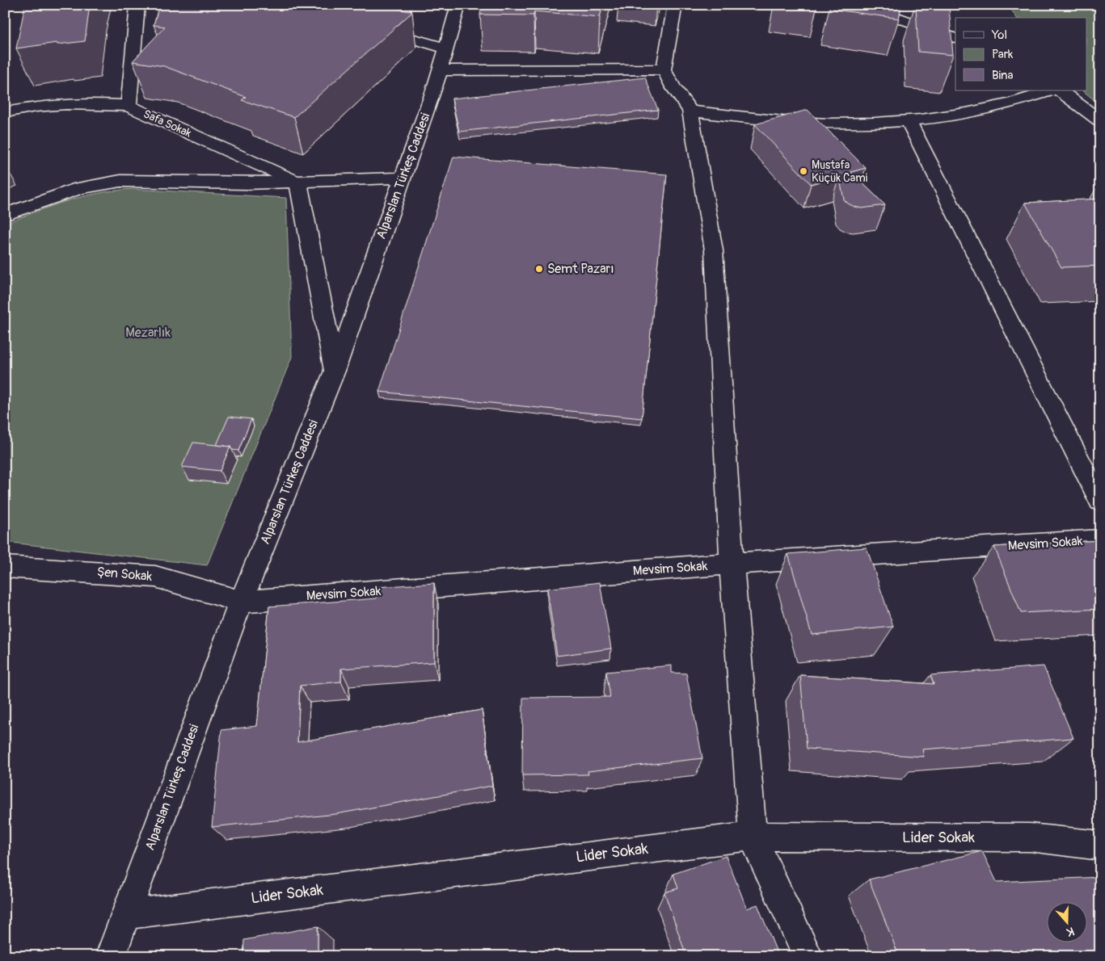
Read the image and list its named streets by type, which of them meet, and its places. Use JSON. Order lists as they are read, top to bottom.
{
  "streets": {
    "street": [
      "Safa Sokak",
      "Alparslan Türkeş Caddesi",
      "Mevsim Sokak",
      "Şen Sokak",
      "Lider Sokak"
    ]
  },
  "crossings": [
    ["Alparslan Türkeş Caddesi", "Mevsim Sokak"],
    ["Alparslan Türkeş Caddesi", "Şen Sokak"],
    ["Alparslan Türkeş Caddesi", "Lider Sokak"],
    ["Mevsim Sokak", "Şen Sokak"]
  ],
  "parks": ["Mezarlık"],
  "places": ["Mustafa Küçük Cami", "Semt Pazarı"],
  "legend": ["Yol", "Park", "Bina"],
  "north": "bottom"
}
